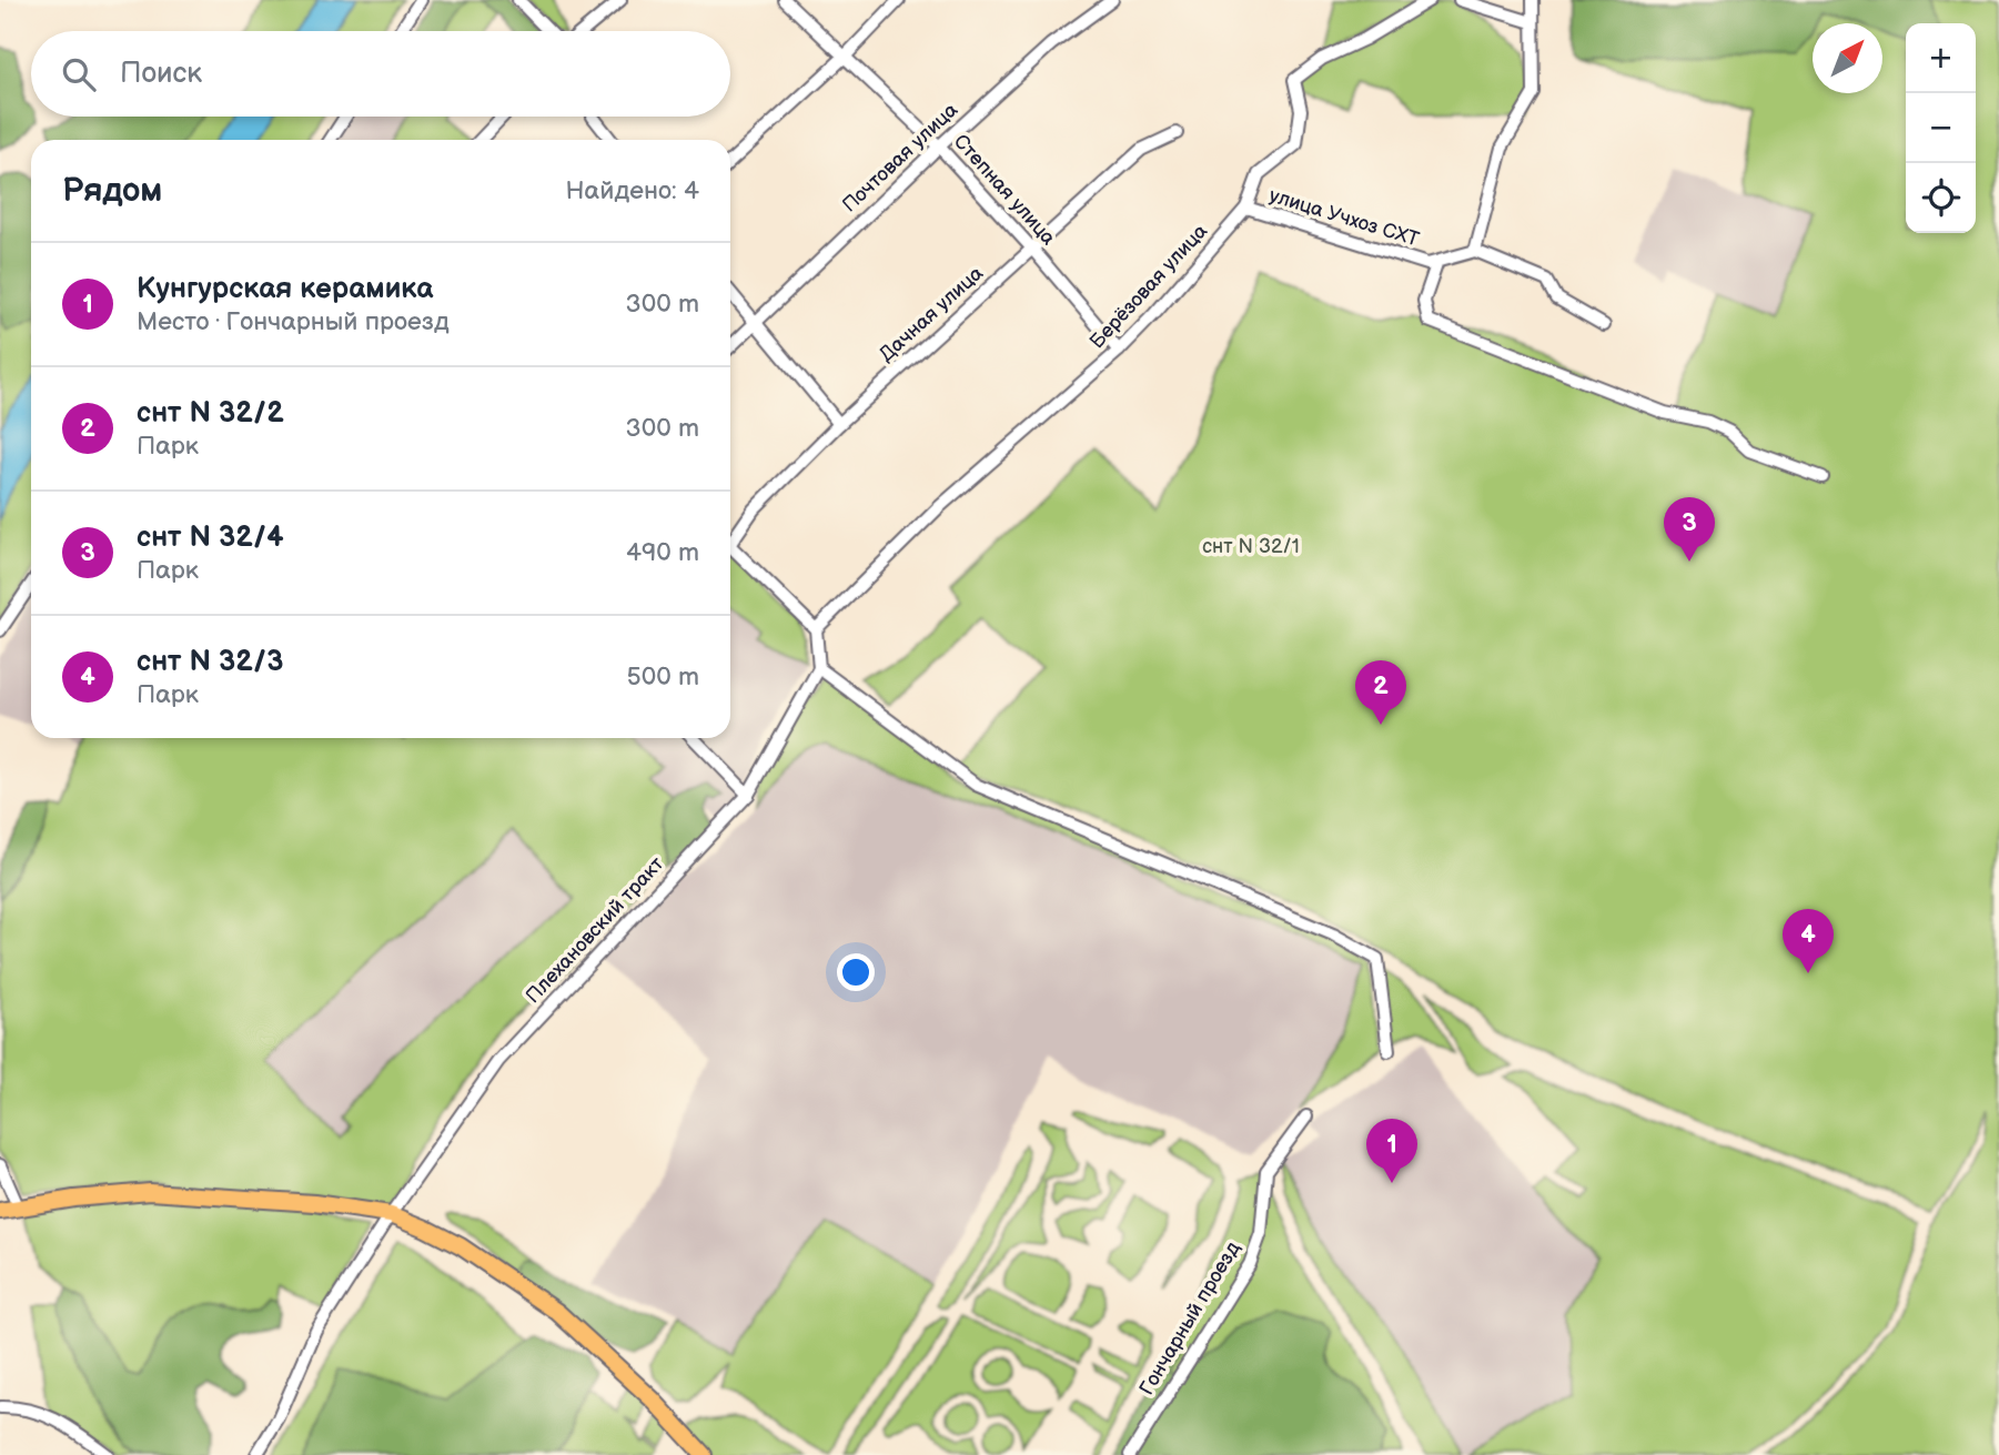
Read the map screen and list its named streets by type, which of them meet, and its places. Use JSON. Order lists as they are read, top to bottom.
{
  "streets": {
    "street": [
      "Почтовая улица",
      "Степная улица",
      "улица Учхоз СХТ",
      "Берёзовая улица",
      "Дачная улица",
      "Плехановский тракт",
      "Гончарный проезд"
    ]
  },
  "crossings": [
    ["Почтовая улица", "Степная улица"],
    ["Степная улица", "Берёзовая улица"],
    ["Степная улица", "Дачная улица"],
    ["улица Учхоз СХТ", "Берёзовая улица"]
  ],
  "parks": ["снт N 32/1"],
  "north": "top right",
  "page": {
    "map_buttons": ["+", "−"],
    "search": "Поиск",
    "heading": ["Рядом", "Найдено: 4"],
    "list": [
      {
        "mark": "1",
        "name": "Кунгурская керамика",
        "note": "Место · Гончарный проезд",
        "value": "300 m"
      },
      {
        "mark": "2",
        "name": "снт N 32/2",
        "note": "Парк",
        "value": "300 m"
      },
      {
        "mark": "3",
        "name": "снт N 32/4",
        "note": "Парк",
        "value": "490 m"
      },
      {
        "mark": "4",
        "name": "снт N 32/3",
        "note": "Парк",
        "value": "500 m"
      }
    ],
    "pins": [
      "3",
      "2",
      "4",
      "1"
    ]
  }
}
